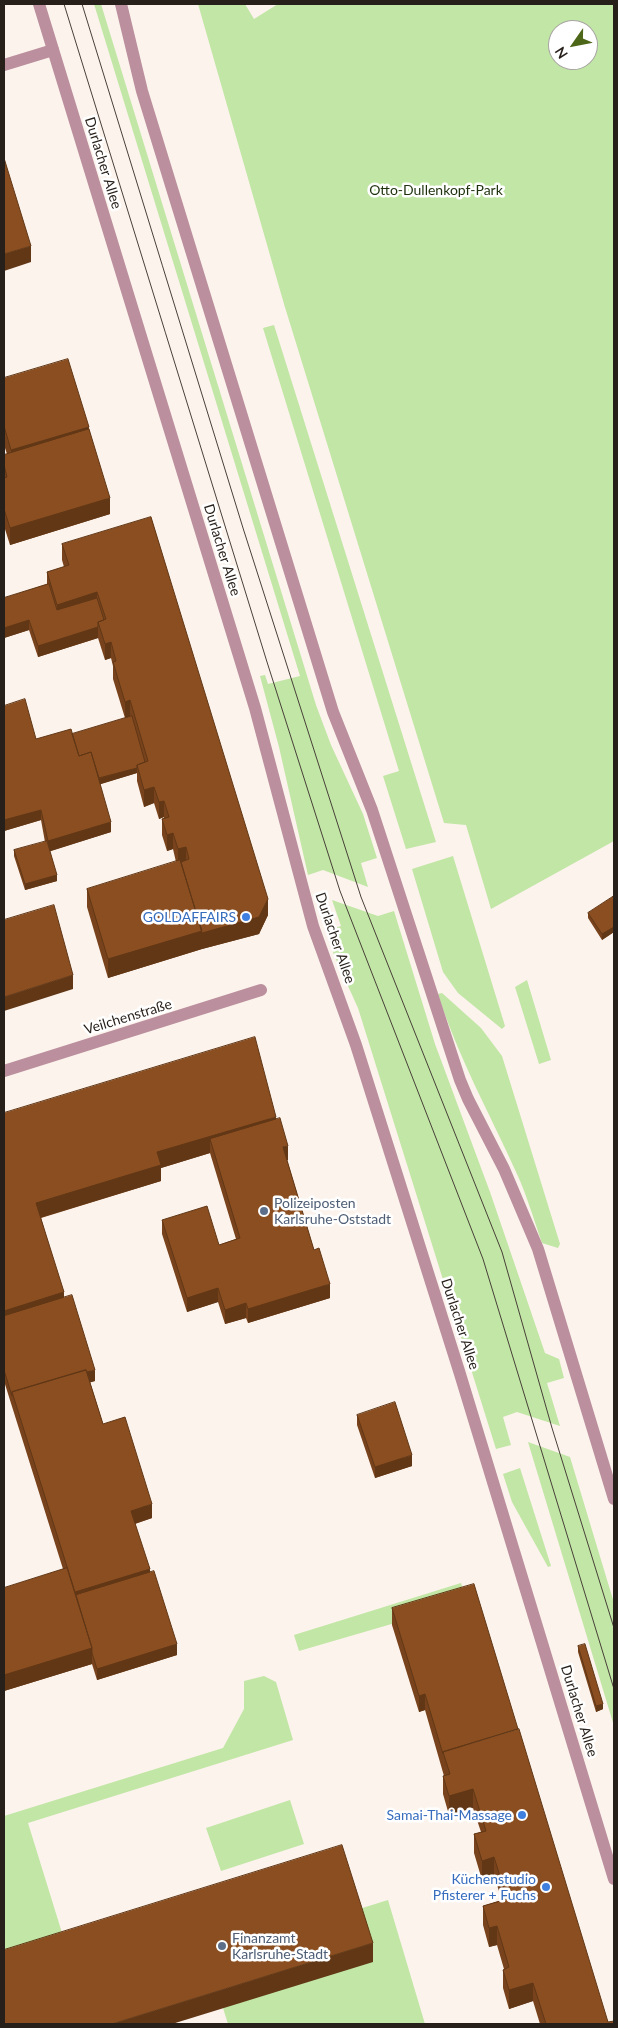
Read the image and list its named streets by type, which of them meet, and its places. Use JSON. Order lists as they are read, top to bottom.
{
  "streets": {
    "street": ["Durlacher Allee", "Veilchenstraße"]
  },
  "parks": ["Otto-Dullenkopf-Park"],
  "places": [
    "GOLDAFFAIRS",
    "Polizeiposten Karlsruhe-Oststadt",
    "Samai-Thai-Massage",
    "Küchenstudio Pfisterer + Fuchs",
    "Finanzamt Karlsruhe-Stadt"
  ],
  "north": "bottom left"
}
